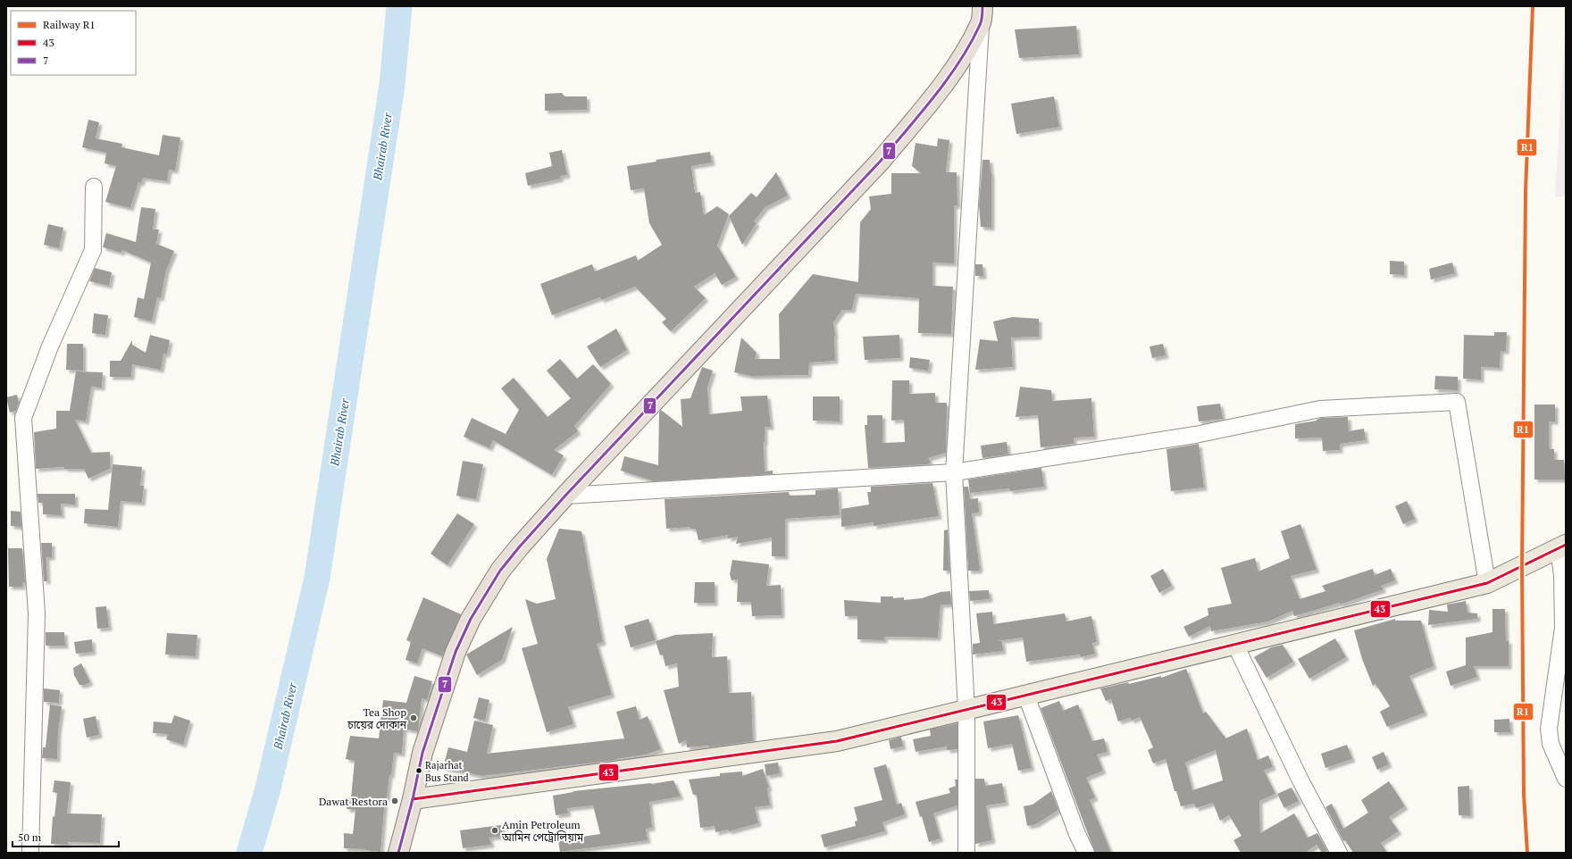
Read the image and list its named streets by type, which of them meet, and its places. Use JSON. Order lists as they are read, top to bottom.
{
  "water": ["Bhairab River"],
  "places": [
    "Tea Shop চায়ের দোকান",
    "Rajarhat Bus Stand",
    "Dawat Restora",
    "Amin Petroleum আমিন পেট্রোলিয়াম"
  ],
  "lines": ["rail line R1", "transit line 7", "transit line 43"],
  "legend": ["Railway R1", "43", "7"],
  "scale_bar": "50 m"
}
